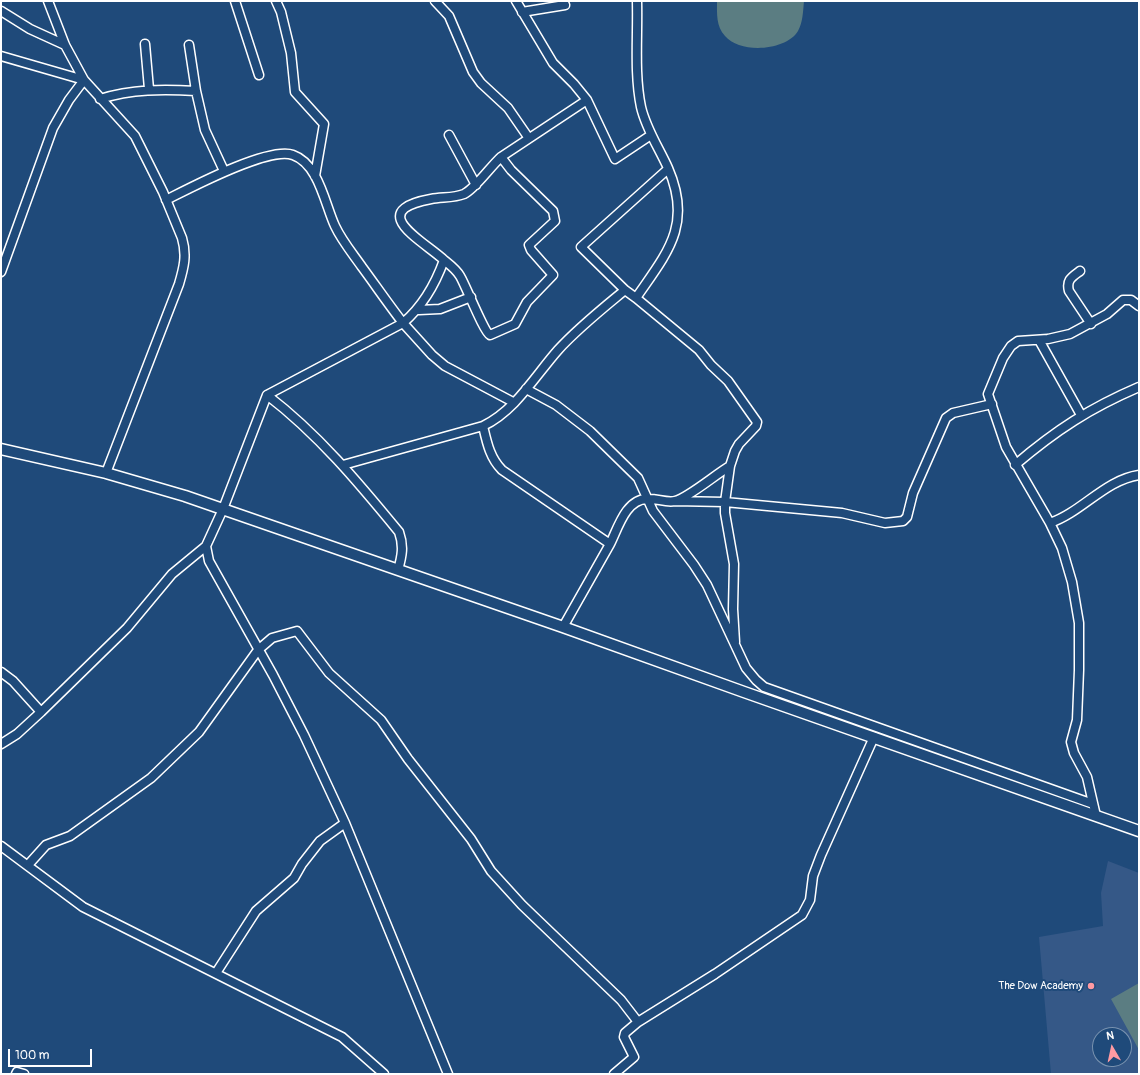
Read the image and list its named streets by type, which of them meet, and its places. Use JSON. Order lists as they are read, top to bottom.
{
  "places": ["The Dow Academy"],
  "scale_bar": "100 m",
  "north": "top"
}
